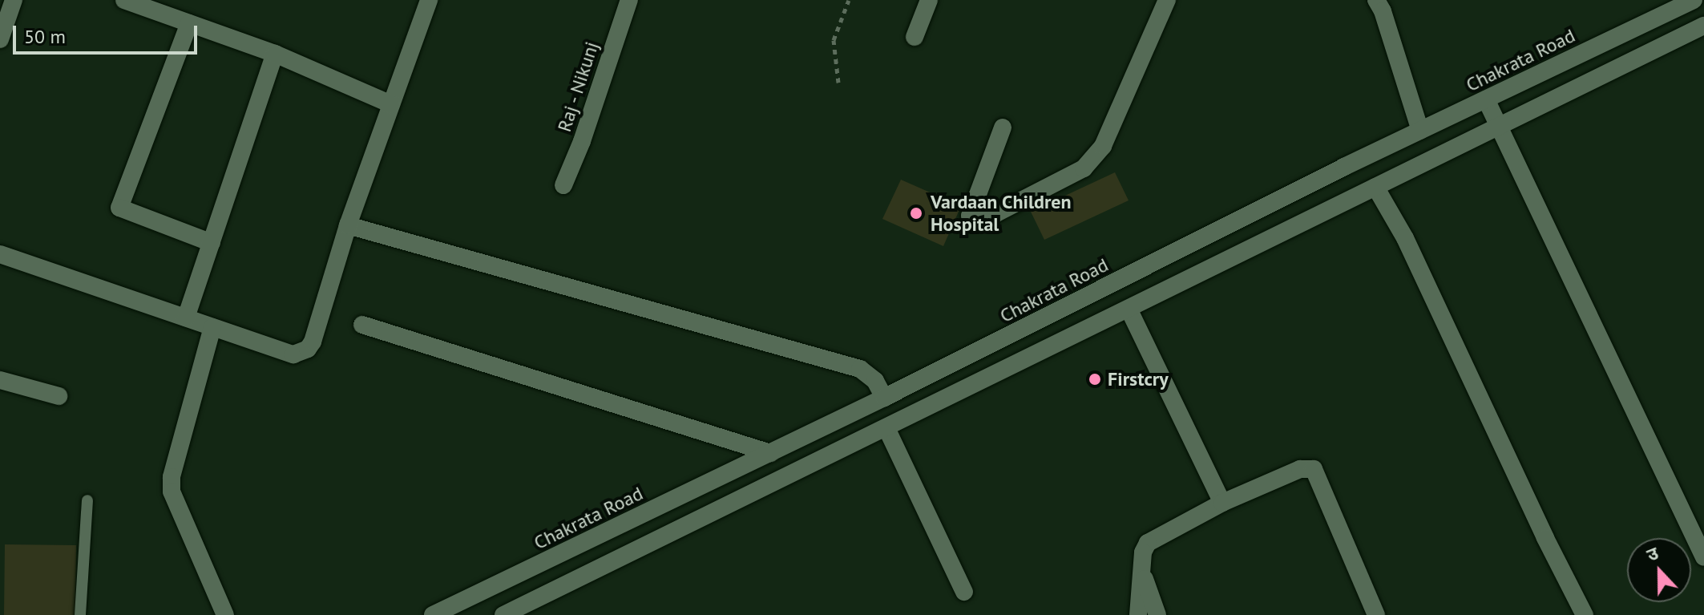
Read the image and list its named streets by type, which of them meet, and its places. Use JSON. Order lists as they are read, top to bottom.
{
  "streets": {
    "street": ["Chakrata Road", "Raj - Nikunj"]
  },
  "places": ["Vardaan Children Hospital", "Firstcry"],
  "scale_bar": "50 m",
  "north": "top"
}
